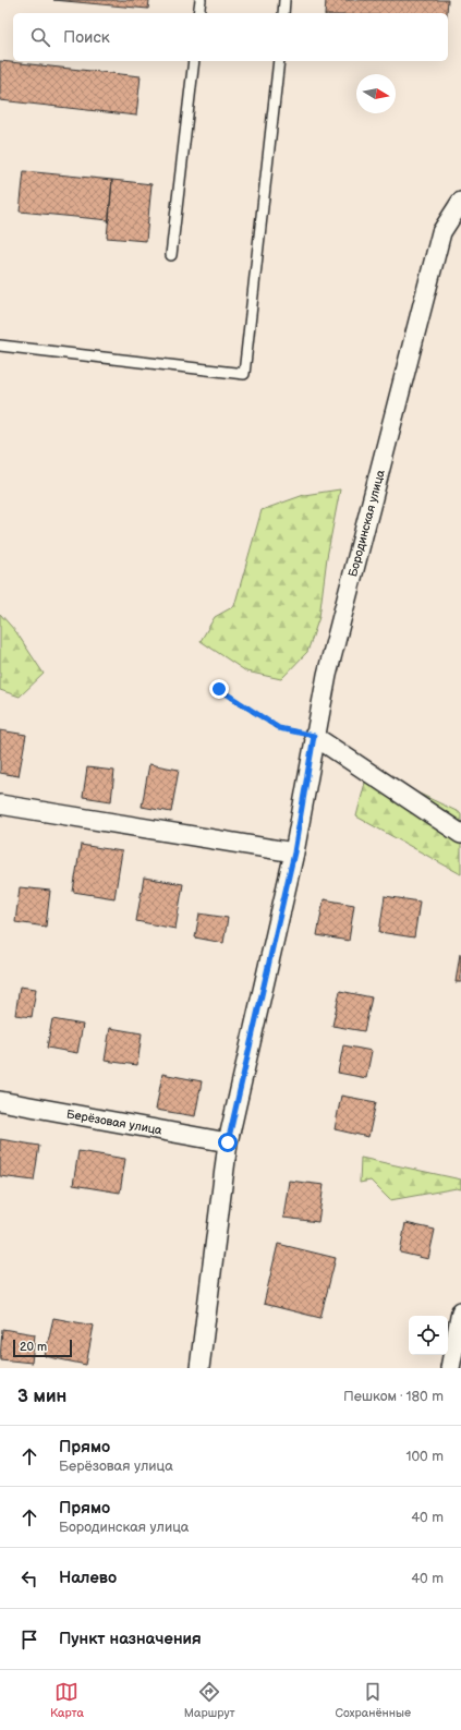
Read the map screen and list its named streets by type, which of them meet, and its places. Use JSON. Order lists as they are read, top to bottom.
{
  "streets": {
    "street": ["Бородинская улица", "Берёзовая улица"]
  },
  "scale_bar": "20 m",
  "north": "right",
  "page": {
    "search": "Поиск",
    "scale": "20 m",
    "heading": ["3 мин", "Пешком · 180 m"],
    "list": [
      ["Прямо", "Берёзовая улица", "100 m"],
      ["Прямо", "Бородинская улица", "40 m"],
      ["Налево", "40 m"],
      "Пункт назначения"
    ],
    "nav": ["Карта", "Маршрут", "Сохранённые"]
  }
}
